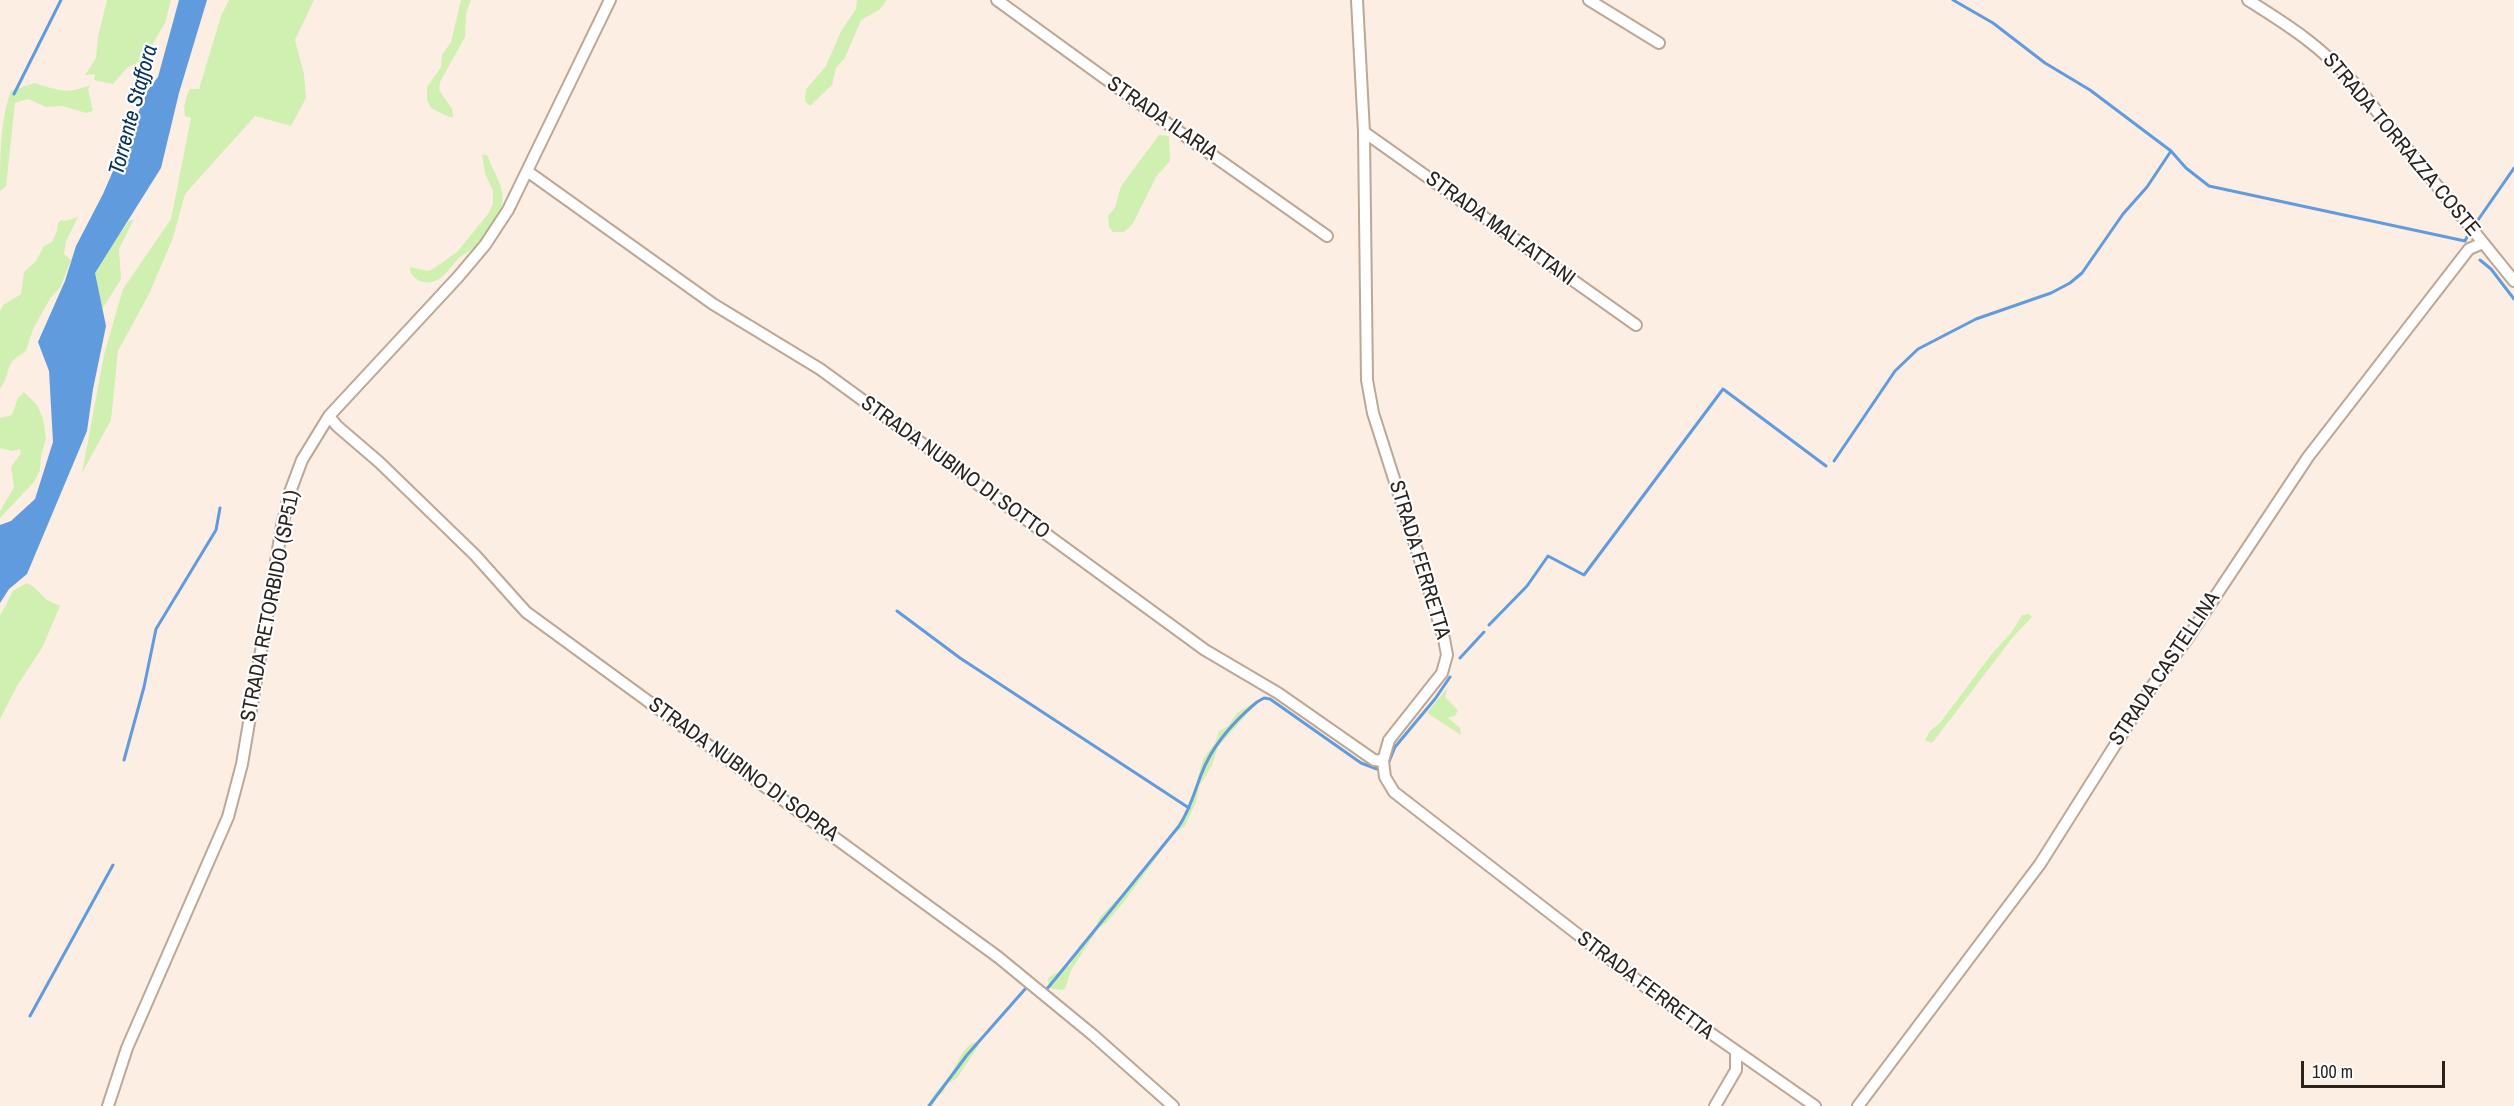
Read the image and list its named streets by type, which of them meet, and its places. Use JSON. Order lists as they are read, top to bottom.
{
  "streets": {
    "street": [
      "STRADA ILARIA",
      "STRADA TORRAZZA COSTE",
      "STRADA MALFATTANI",
      "STRADA NUBINO DI SOTTO",
      "STRADA FERRETTA",
      "STRADA RETORBIDO (SP51)",
      "STRADA CASTELLINA",
      "STRADA NUBINO DI SOPRA"
    ]
  },
  "crossings": [
    ["STRADA TORRAZZA COSTE", "STRADA CASTELLINA"],
    ["STRADA MALFATTANI", "STRADA FERRETTA"],
    ["STRADA NUBINO DI SOTTO", "STRADA FERRETTA"],
    ["STRADA NUBINO DI SOTTO", "STRADA RETORBIDO (SP51)"],
    ["STRADA RETORBIDO (SP51)", "STRADA NUBINO DI SOPRA"]
  ],
  "water": ["Torrente Staffora"],
  "scale_bar": "100 m"
}
